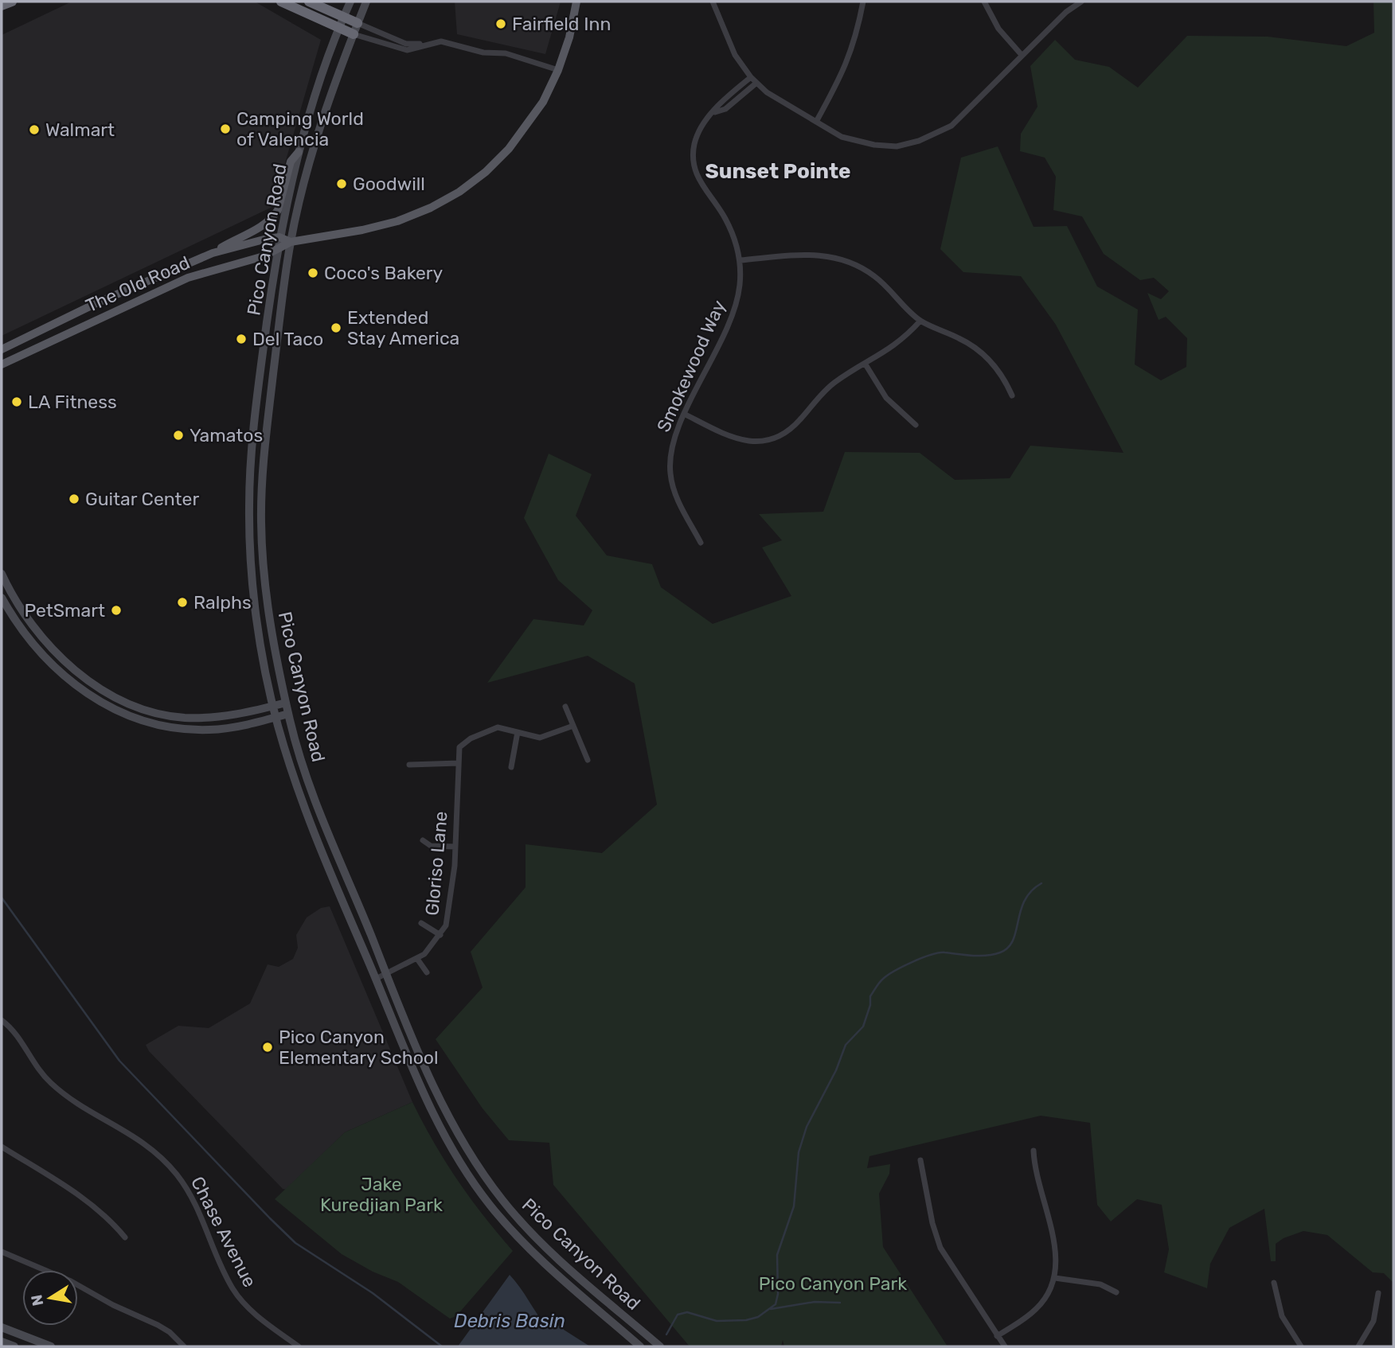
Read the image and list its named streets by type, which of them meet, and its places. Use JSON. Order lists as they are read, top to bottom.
{
  "streets": {
    "main road": ["Pico Canyon Road", "The Old Road"],
    "street": ["Smokewood Way", "Gloriso Lane", "Chase Avenue"]
  },
  "crossings": [
    ["Pico Canyon Road", "The Old Road"],
    ["Pico Canyon Road", "Gloriso Lane"]
  ],
  "districts": ["Sunset Pointe"],
  "water": ["Debris Basin"],
  "parks": ["Jake Kuredjian Park", "Pico Canyon Park"],
  "places": [
    "Fairfield Inn",
    "Camping World of Valencia",
    "Walmart",
    "Goodwill",
    "Coco's Bakery",
    "Extended Stay America",
    "Del Taco",
    "LA Fitness",
    "Yamatos",
    "Guitar Center",
    "Ralphs",
    "PetSmart",
    "Pico Canyon Elementary School"
  ],
  "north": "left"
}
